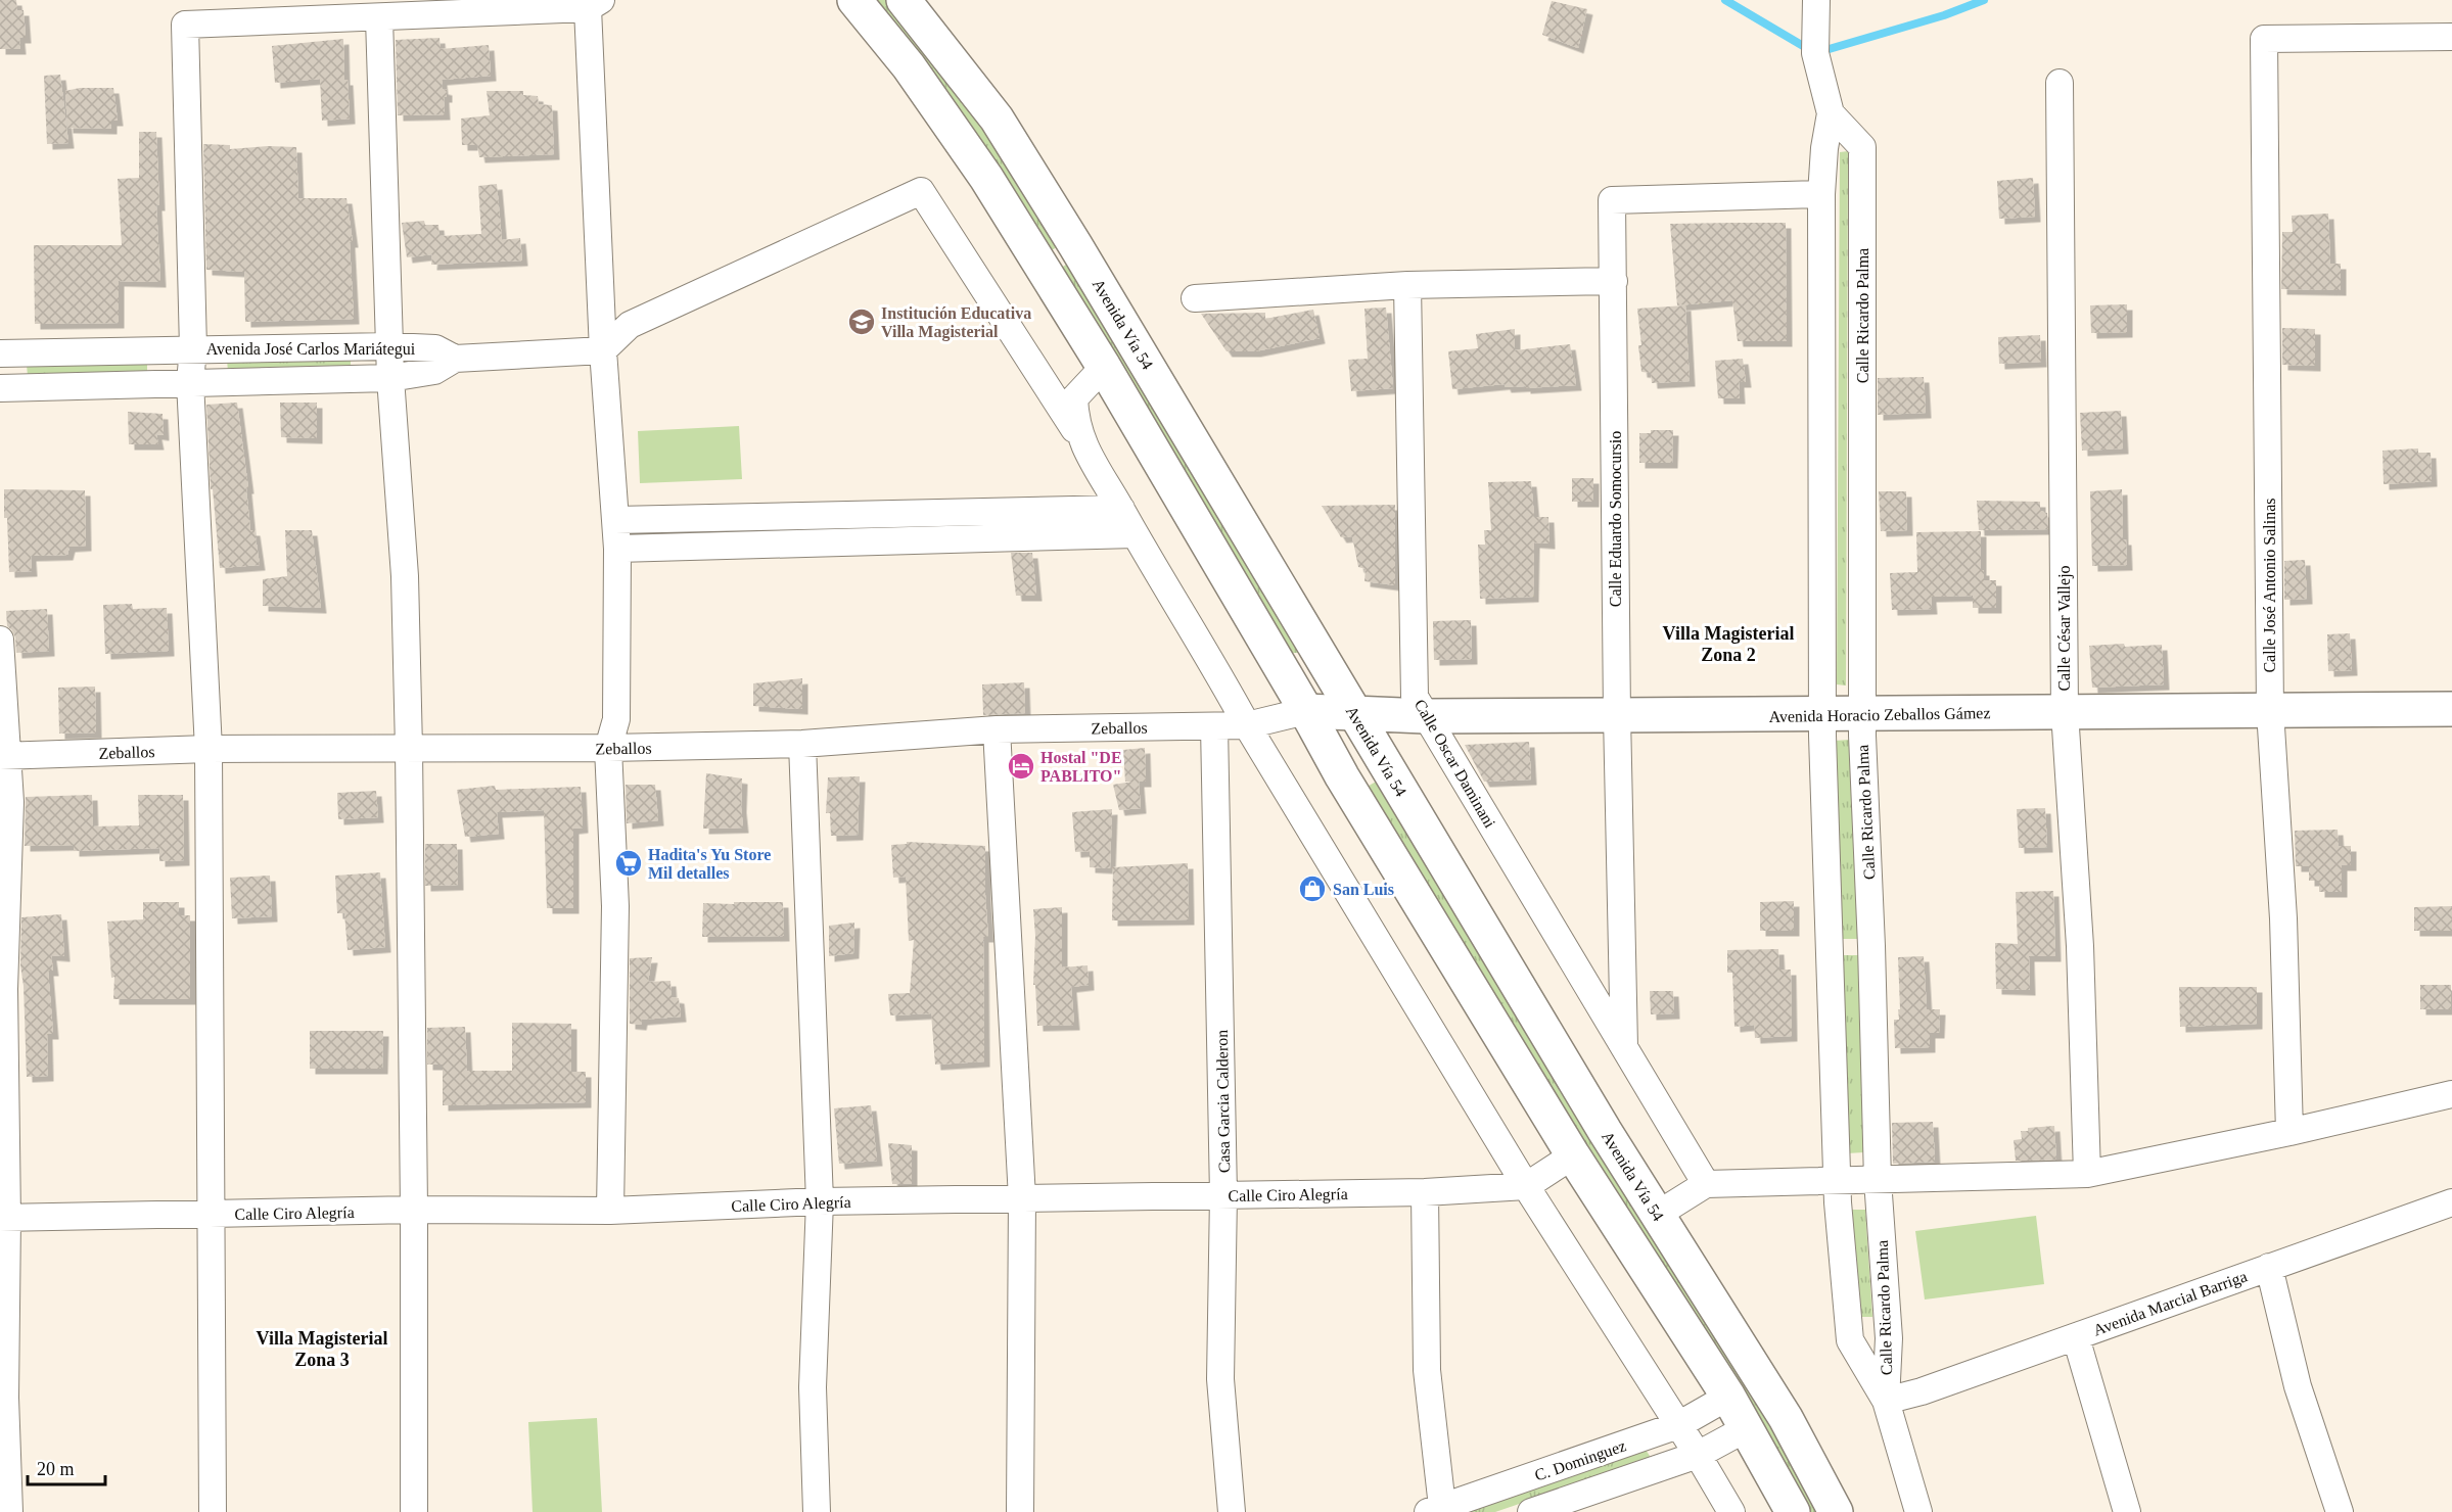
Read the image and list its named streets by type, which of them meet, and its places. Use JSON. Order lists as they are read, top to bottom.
{
  "streets": {
    "main road": ["Avenida Vía 54", "Avenida Horacio Zeballos Gámez"],
    "street": [
      "Calle Ricardo Palma",
      "Avenida José Carlos Mariátegui",
      "Calle Eduardo Somocursio",
      "Calle José Antonio Salinas",
      "Calle César Vallejo",
      "Zeballos",
      "Calle Oscar Daminani",
      "Casa Garcia Calderon",
      "Calle Ciro Alegría",
      "Avenida Marcial Barriga",
      "C. Dominguez"
    ]
  },
  "crossings": [
    ["Calle Ricardo Palma", "Calle Eduardo Somocursio"],
    ["Calle Ricardo Palma", "Avenida Horacio Zeballos Gámez"],
    ["Calle Ricardo Palma", "Avenida Marcial Barriga"],
    ["Avenida Vía 54", "Avenida Horacio Zeballos Gámez"],
    ["Calle Eduardo Somocursio", "Avenida Horacio Zeballos Gámez"],
    ["Calle Eduardo Somocursio", "Calle Oscar Daminani"],
    ["Calle José Antonio Salinas", "Avenida Horacio Zeballos Gámez"],
    ["Calle César Vallejo", "Avenida Horacio Zeballos Gámez"],
    ["Avenida Horacio Zeballos Gámez", "Zeballos"],
    ["Avenida Horacio Zeballos Gámez", "Calle Oscar Daminani"],
    ["Zeballos", "Casa Garcia Calderon"],
    ["Casa Garcia Calderon", "Calle Ciro Alegría"]
  ],
  "districts": ["Villa Magisterial Zona 2", "Villa Magisterial Zona 3"],
  "places": {
    "school or university": ["Institución Educativa Villa Magisterial"],
    "hotel": ["Hostal \"DE PABLITO\""],
    "supermarket": ["Hadita's Yu Store Mil detalles"],
    "shop": ["San Luis"]
  },
  "scale_bar": "20 m"
}
